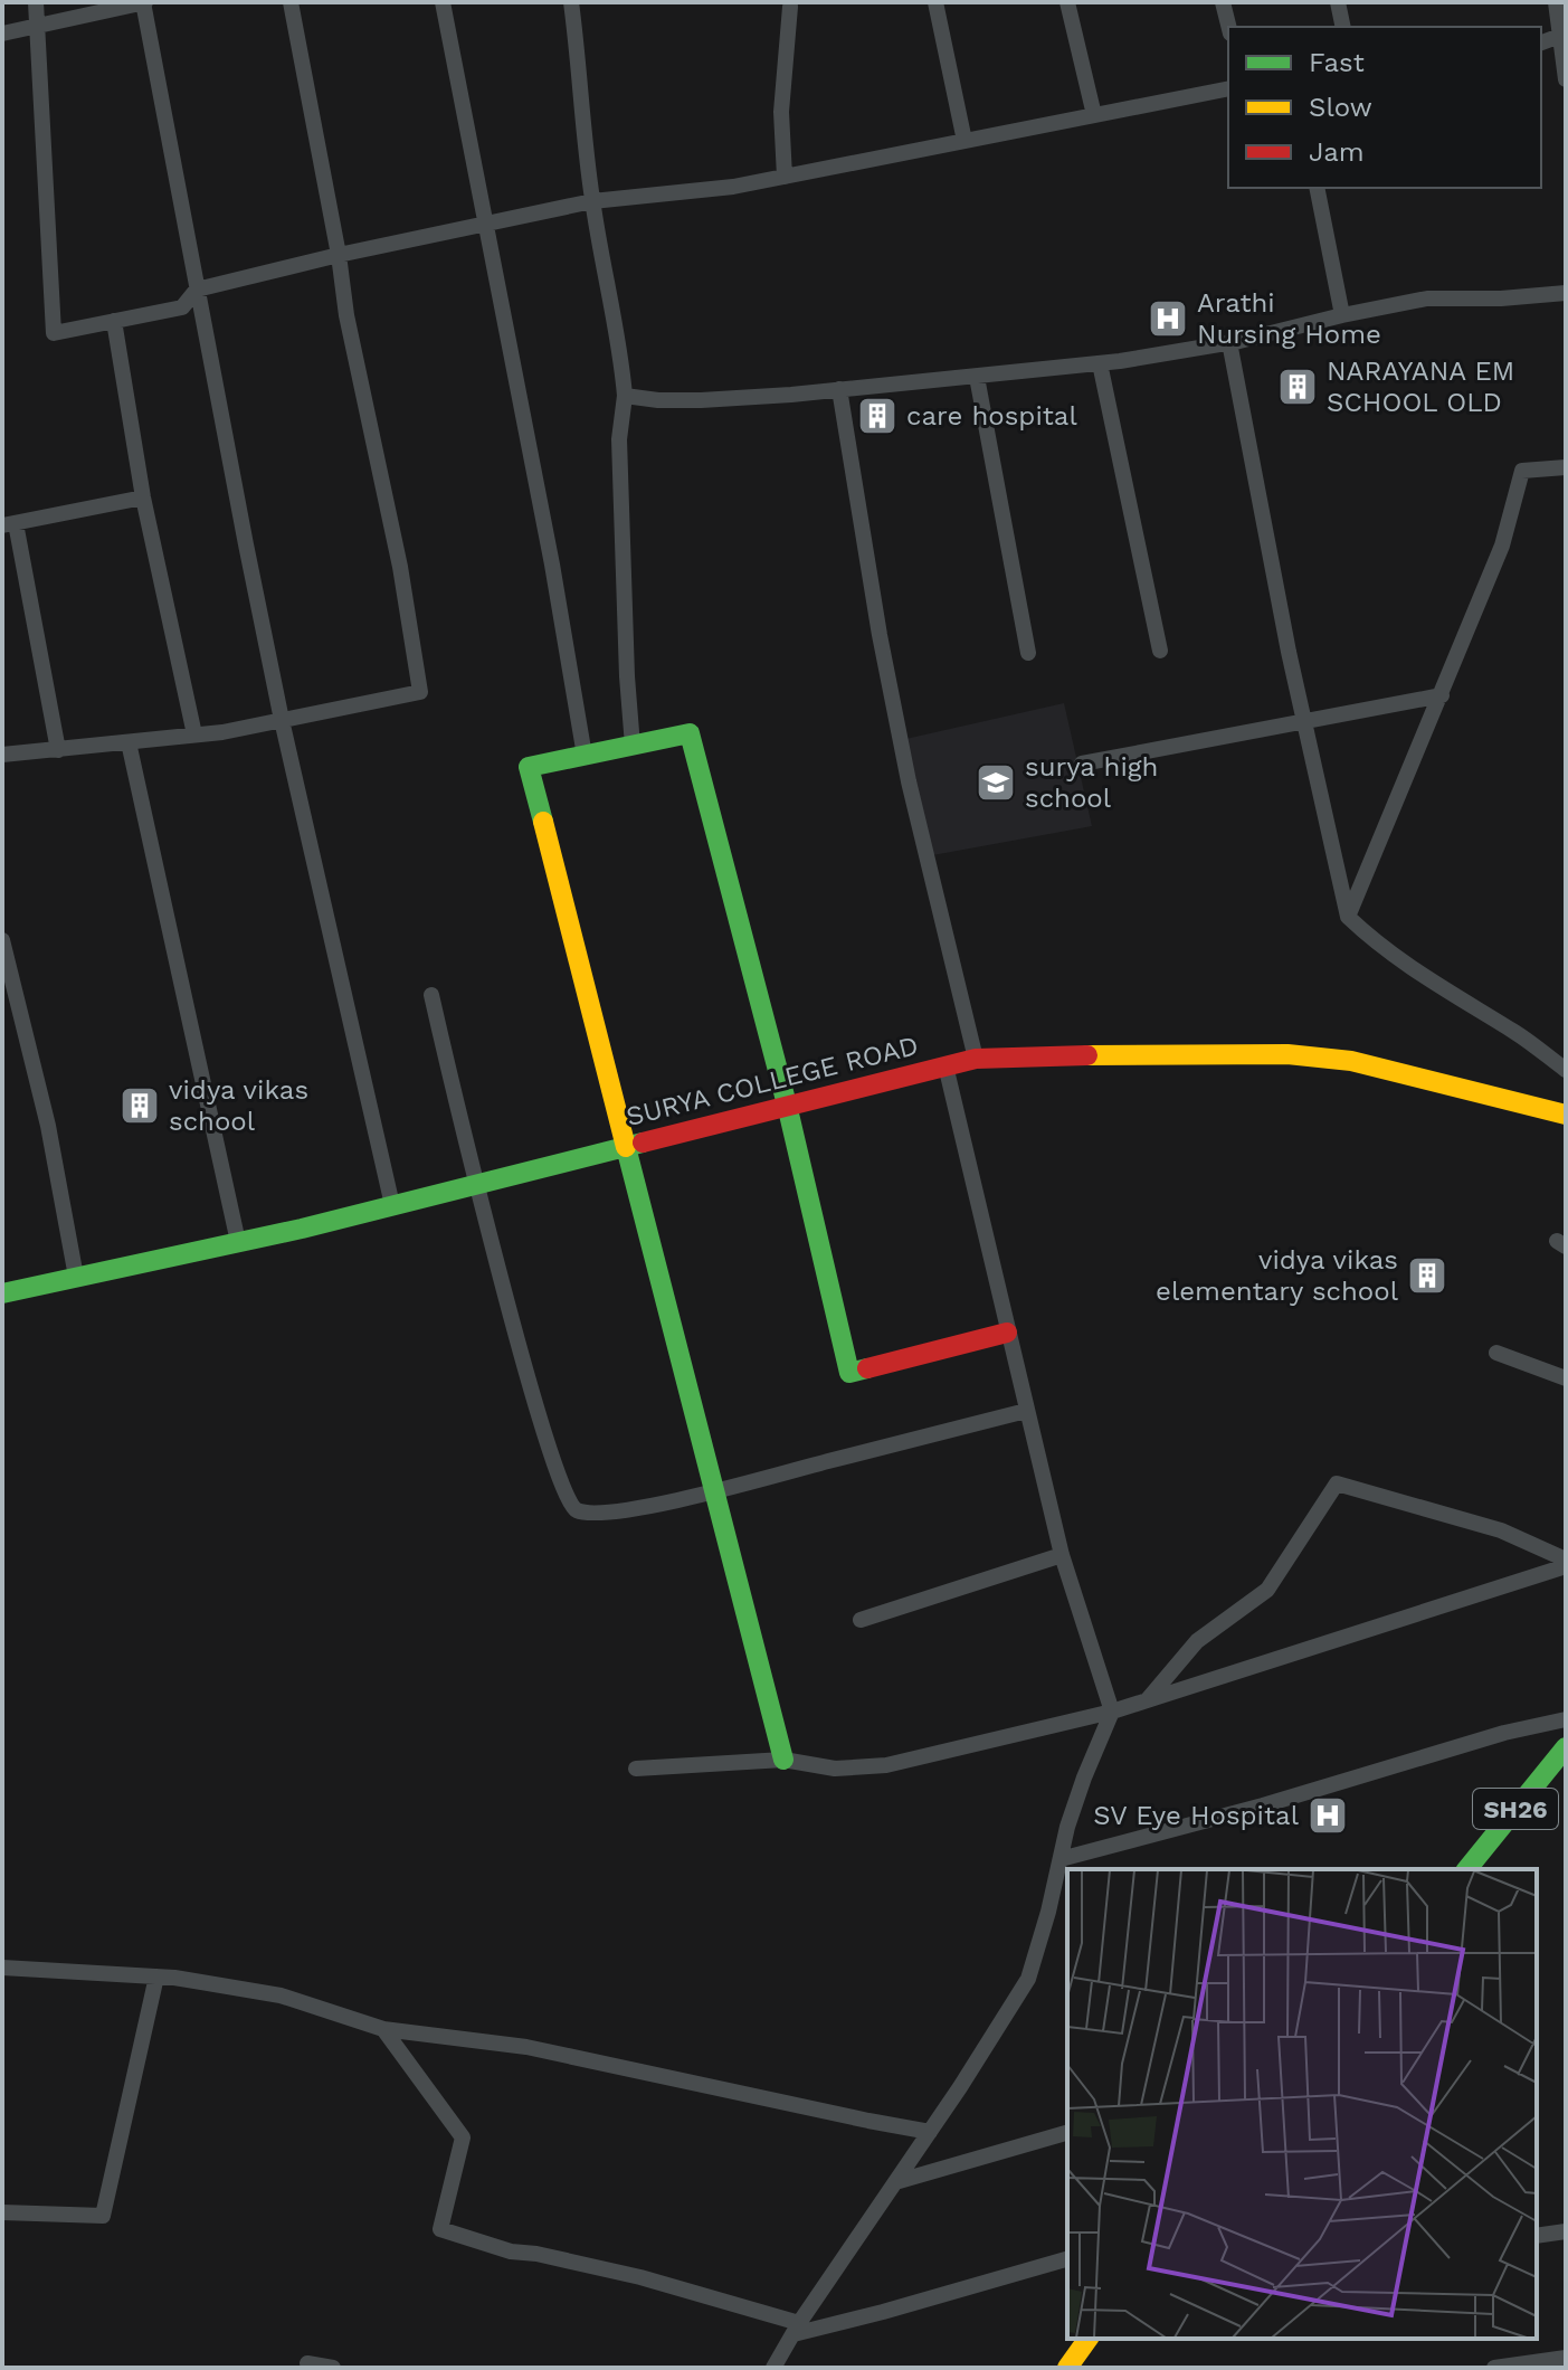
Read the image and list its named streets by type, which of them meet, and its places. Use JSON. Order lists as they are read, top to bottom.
{
  "streets": {
    "street": ["SURYA COLLEGE ROAD", "SH26"]
  },
  "places": {
    "hospital": ["Arathi Nursing Home", "SV Eye Hospital"],
    "building": [
      "NARAYANA EM SCHOOL OLD",
      "care hospital",
      "vidya vikas school",
      "vidya vikas elementary school"
    ],
    "school or university": ["surya high school"]
  },
  "legend": ["Fast", "Slow", "Jam"]
}
